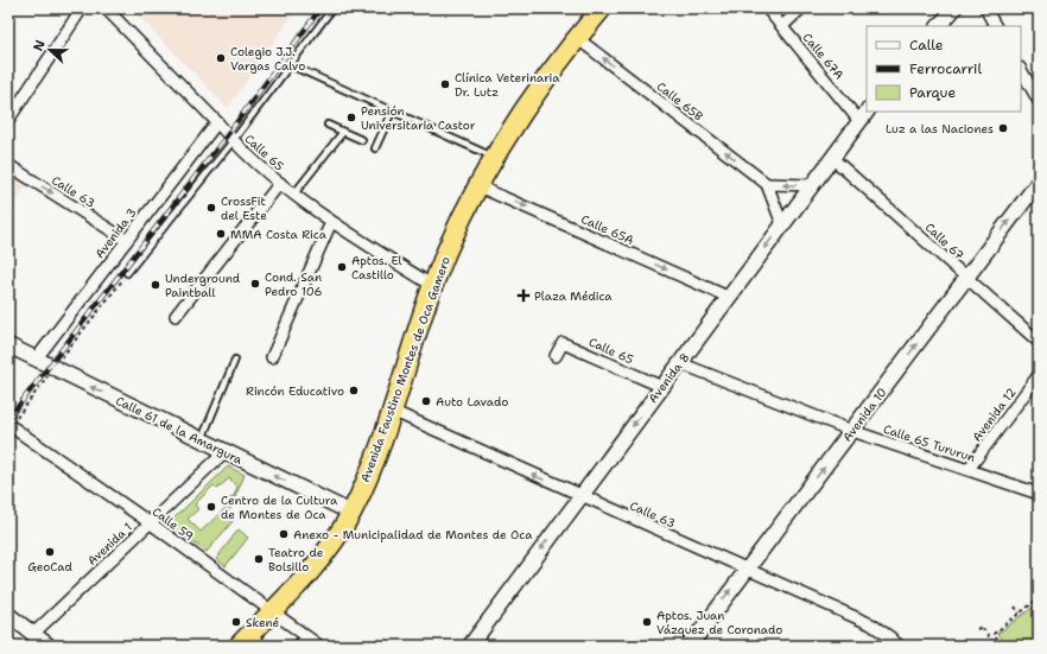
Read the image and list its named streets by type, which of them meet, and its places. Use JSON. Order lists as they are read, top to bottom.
{
  "streets": {
    "highway": ["Avenida Faustino Montes de Oca Gamero"],
    "street": [
      "Calle 67A",
      "Calle 65B",
      "Calle 65",
      "Calle 63",
      "Calle 65A",
      "Avenida 3",
      "Calle 67",
      "Avenida 8",
      "Avenida 10",
      "Avenida 12",
      "Calle 61 de la Amargura",
      "Calle 65 Tururun",
      "Calle 59",
      "Avenida 1"
    ]
  },
  "crossings": [
    ["Calle 67A", "Avenida 8"],
    ["Calle 65B", "Avenida Faustino Montes de Oca Gamero"],
    ["Calle 65", "Avenida 3"],
    ["Calle 65", "Avenida Faustino Montes de Oca Gamero"],
    ["Calle 65", "Avenida 8"],
    ["Calle 63", "Avenida 3"],
    ["Calle 63", "Avenida Faustino Montes de Oca Gamero"],
    ["Calle 63", "Avenida 8"],
    ["Calle 63", "Avenida 10"],
    ["Calle 65A", "Avenida Faustino Montes de Oca Gamero"],
    ["Calle 65A", "Avenida 8"],
    ["Avenida 3", "Calle 61 de la Amargura"],
    ["Calle 67", "Avenida 8"],
    ["Calle 67", "Avenida 10"],
    ["Avenida Faustino Montes de Oca Gamero", "Calle 61 de la Amargura"],
    ["Avenida Faustino Montes de Oca Gamero", "Calle 59"],
    ["Avenida 8", "Calle 65 Tururun"],
    ["Avenida 10", "Calle 65 Tururun"],
    ["Avenida 12", "Calle 65 Tururun"],
    ["Calle 61 de la Amargura", "Avenida 1"],
    ["Calle 59", "Avenida 1"]
  ],
  "one_way": [
    "Calle 65B",
    "Calle 65A",
    "Avenida 8",
    "Avenida 10",
    "Calle 61 de la Amargura"
  ],
  "places": {
    "other": [
      "Colegio J.J. Vargas Calvo",
      "Clínica Veterinaria Dr. Lutz",
      "Pensión Universitaria Castor",
      "Luz a las Naciones",
      "CrossFit del Este",
      "MMA Costa Rica",
      "Aptos. El Castillo",
      "Cond. San Pedro 106",
      "Underground Paintball",
      "Rincón Educativo",
      "Auto Lavado",
      "Centro de la Cultura de Montes de Oca",
      "Anexo - Municipalidad de Montes de Oca",
      "GeoCad",
      "Teatro de Bolsillo",
      "Skené",
      "Aptos. Juan Vázquez de Coronado"
    ],
    "health": ["Plaza Médica"]
  },
  "legend": ["Calle", "Ferrocarril", "Parque"],
  "north": "left"
}
